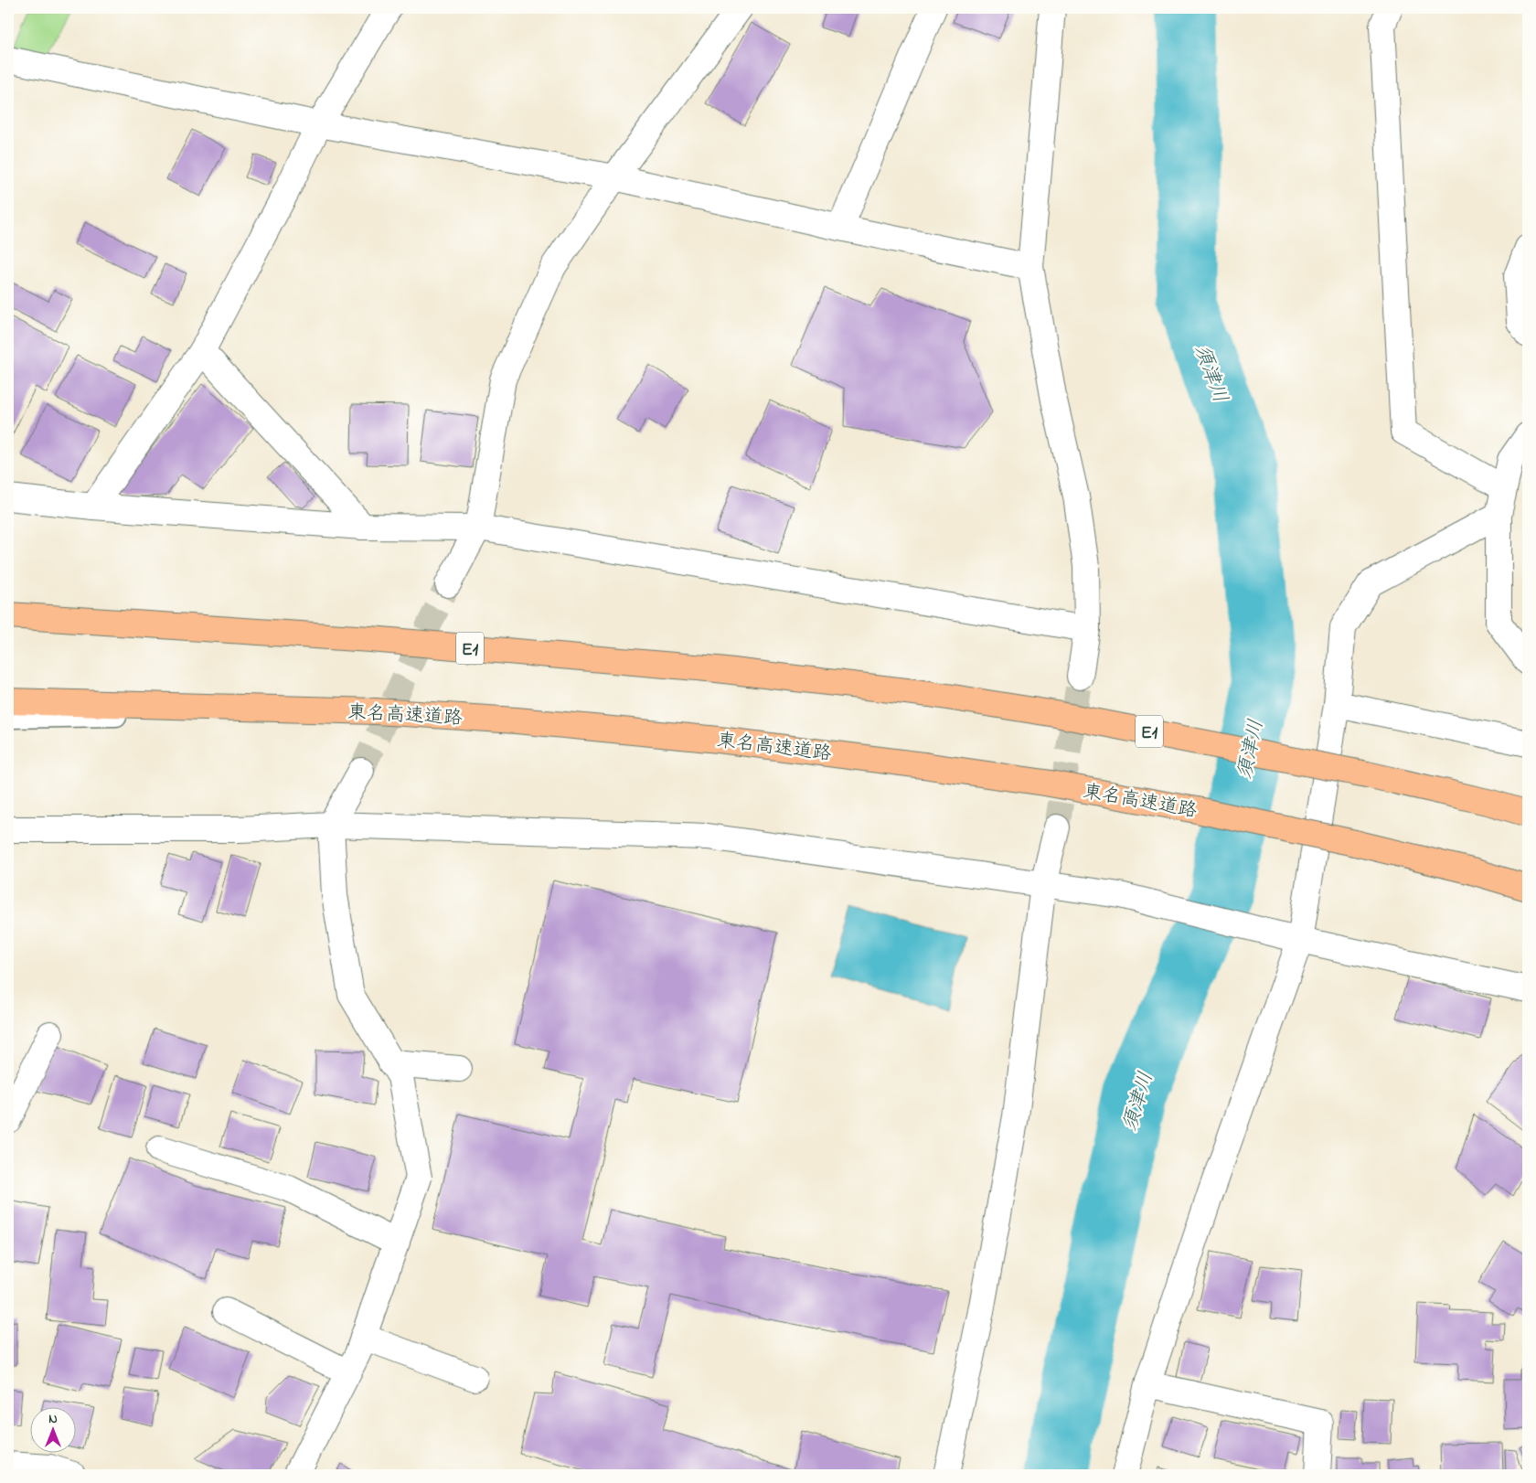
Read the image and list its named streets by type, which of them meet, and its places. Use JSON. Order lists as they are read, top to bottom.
{
  "streets": {
    "highway": ["E1", "東名高速道路"]
  },
  "water": ["須津川"],
  "north": "top"
}
